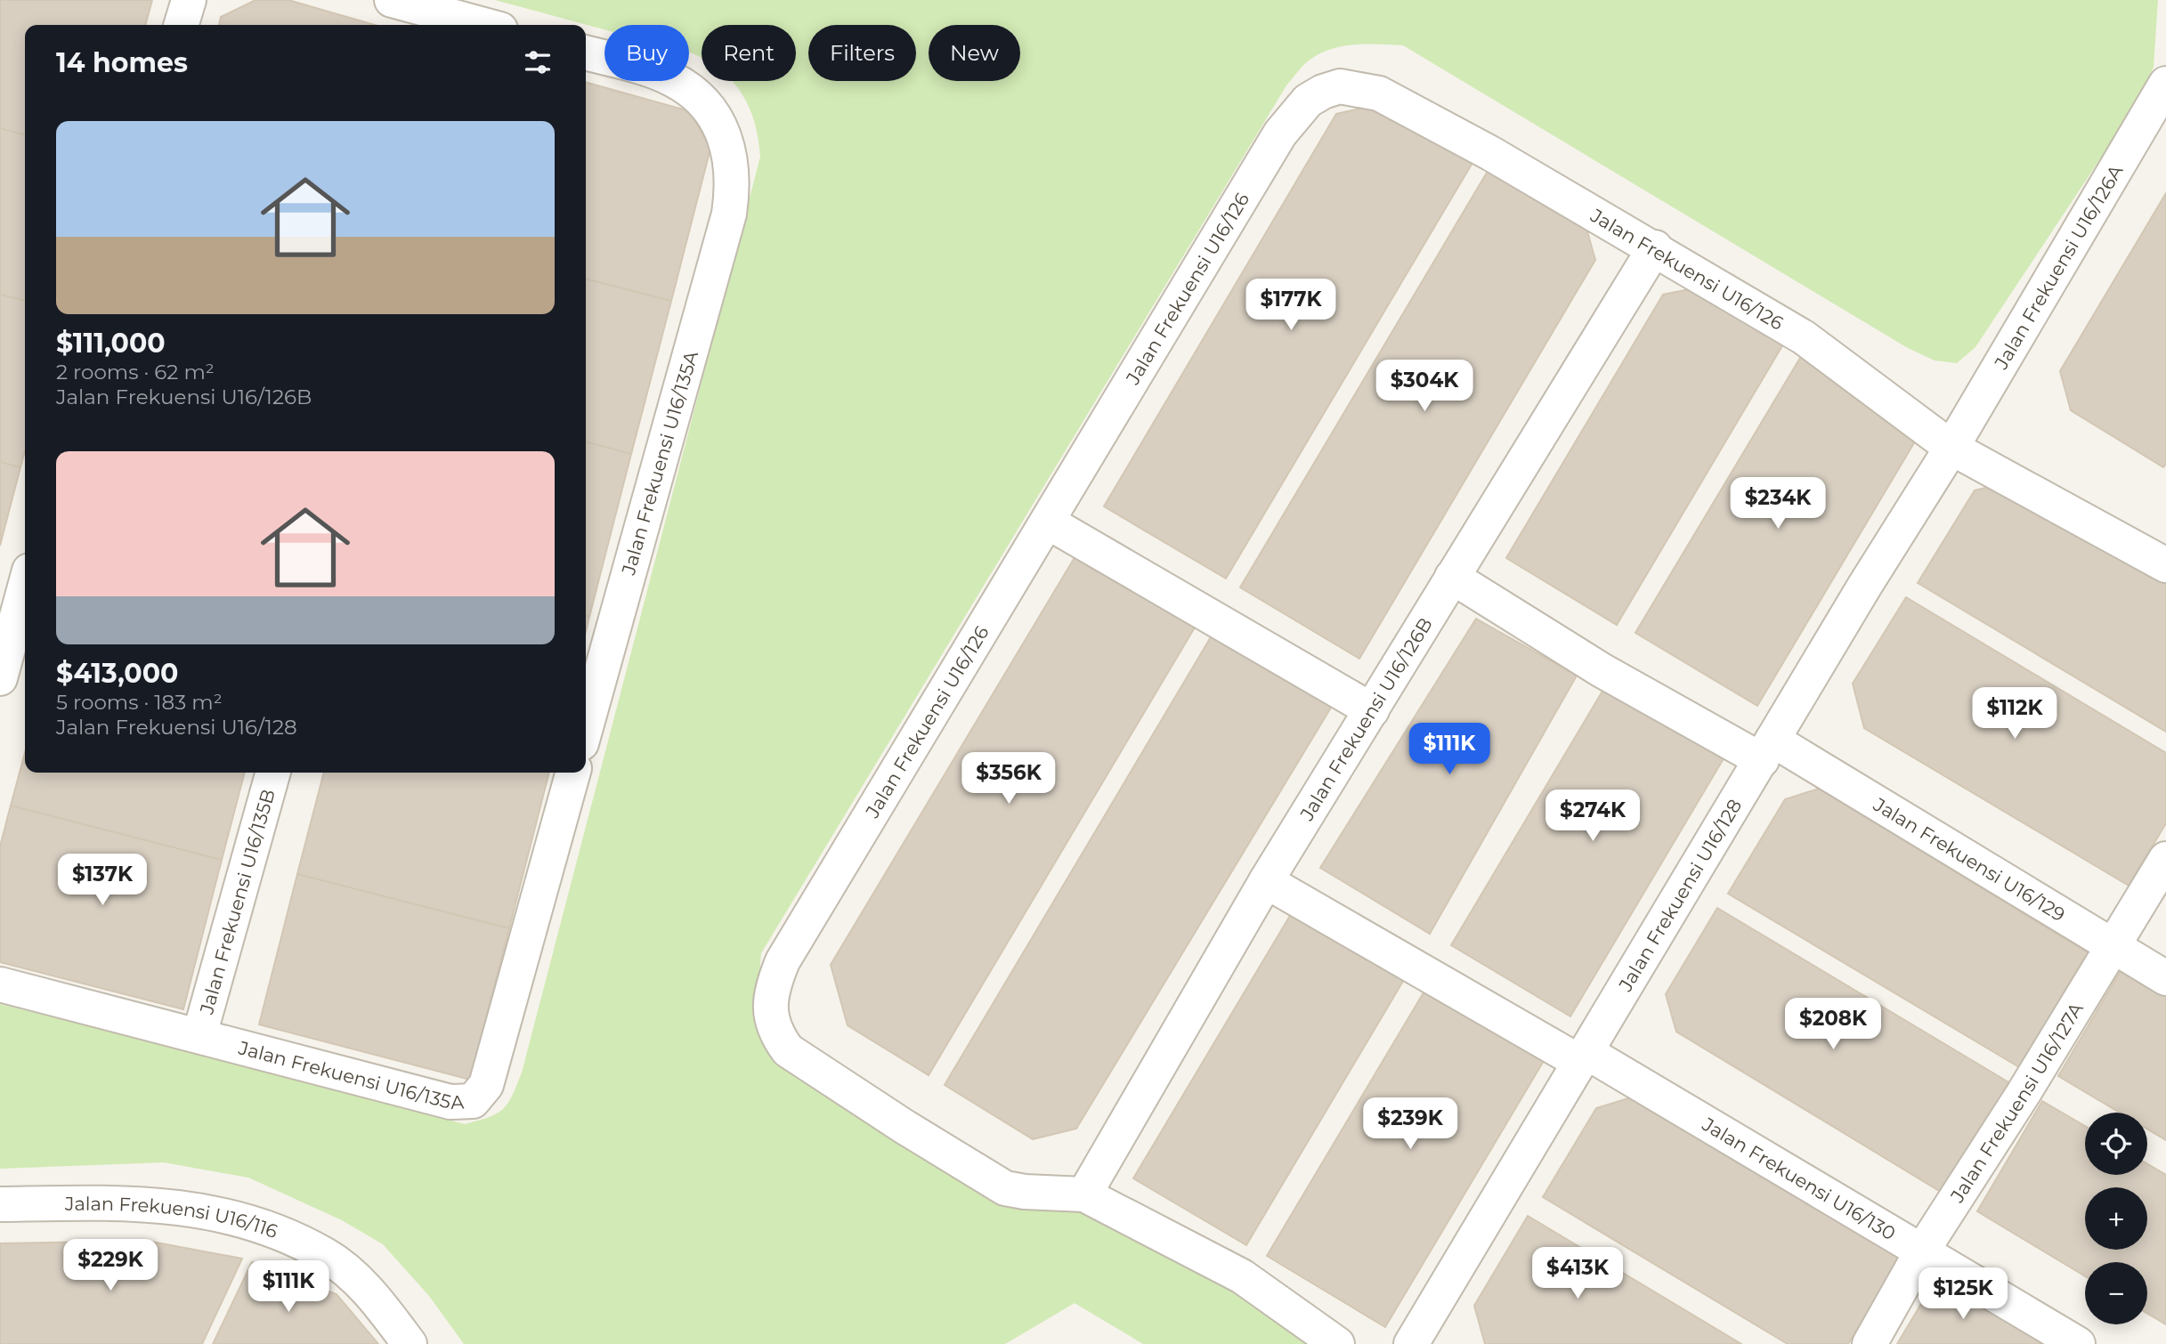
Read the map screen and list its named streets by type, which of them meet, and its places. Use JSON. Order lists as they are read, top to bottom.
{
  "streets": {
    "street": [
      "Jalan Frekuensi U16/126A",
      "Jalan Frekuensi U16/126",
      "Jalan Frekuensi U16/135A",
      "Jalan Frekuensi U16/126B",
      "Jalan Frekuensi U16/129",
      "Jalan Frekuensi U16/128",
      "Jalan Frekuensi U16/135B",
      "Jalan Frekuensi U16/127A",
      "Jalan Frekuensi U16/130",
      "Jalan Frekuensi U16/116"
    ]
  },
  "crossings": [
    ["Jalan Frekuensi U16/126A", "Jalan Frekuensi U16/126"],
    ["Jalan Frekuensi U16/126A", "Jalan Frekuensi U16/128"],
    ["Jalan Frekuensi U16/126", "Jalan Frekuensi U16/126B"],
    ["Jalan Frekuensi U16/126", "Jalan Frekuensi U16/128"],
    ["Jalan Frekuensi U16/135A", "Jalan Frekuensi U16/135B"],
    ["Jalan Frekuensi U16/126B", "Jalan Frekuensi U16/129"],
    ["Jalan Frekuensi U16/126B", "Jalan Frekuensi U16/130"],
    ["Jalan Frekuensi U16/129", "Jalan Frekuensi U16/128"],
    ["Jalan Frekuensi U16/129", "Jalan Frekuensi U16/127A"],
    ["Jalan Frekuensi U16/128", "Jalan Frekuensi U16/130"],
    ["Jalan Frekuensi U16/127A", "Jalan Frekuensi U16/130"]
  ],
  "page": {
    "chip": [
      "Buy",
      "Rent",
      "Filters",
      "New"
    ],
    "heading": "14 homes",
    "list": [
      {
        "name": "$111,000",
        "note": "2 rooms · 62 m² · Jalan Frekuensi U16/126B"
      },
      {
        "name": "$413,000",
        "note": "5 rooms · 183 m² · Jalan Frekuensi U16/128"
      }
    ],
    "price": [
      "$177K",
      "$304K",
      "$234K",
      "$112K",
      "$111K",
      "$356K",
      "$274K",
      "$137K",
      "$208K",
      "$239K",
      "$229K",
      "$413K",
      "$111K",
      "$125K"
    ],
    "map_buttons": ["+", "−"]
  }
}
